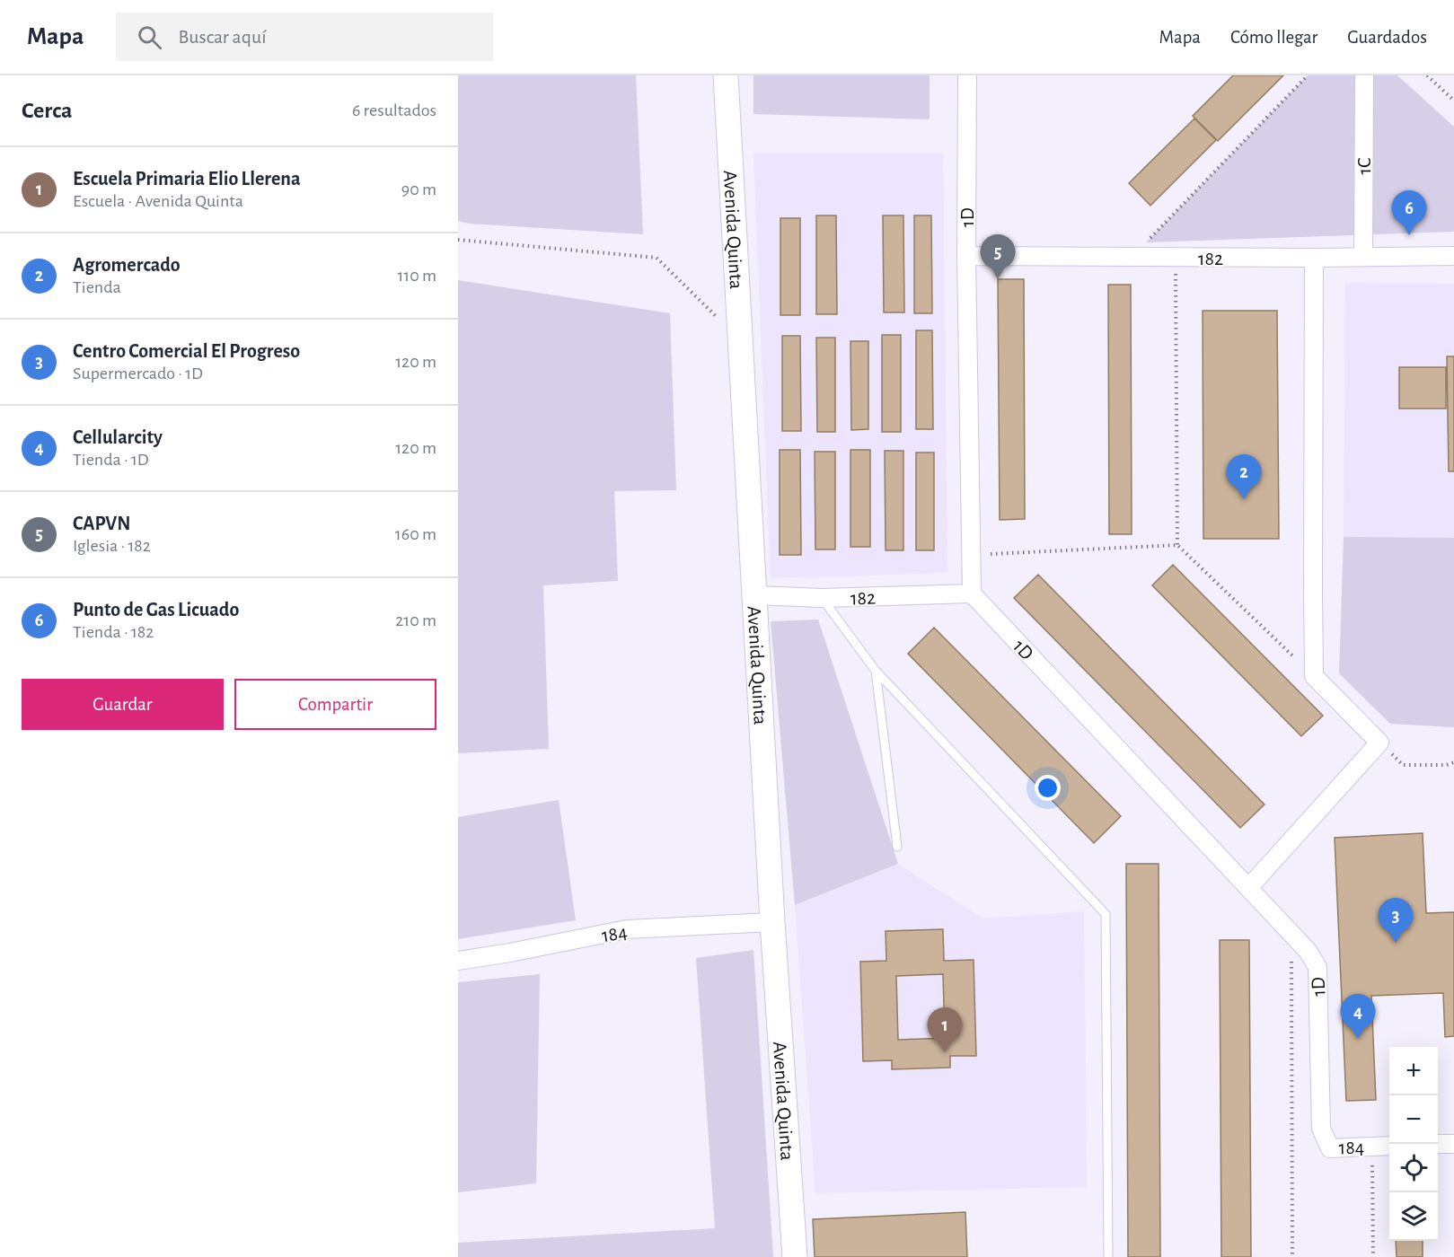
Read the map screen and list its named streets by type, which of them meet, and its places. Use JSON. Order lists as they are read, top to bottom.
{
  "streets": {
    "main road": ["Avenida Quinta"],
    "street": [
      "1C",
      "1D",
      "182",
      "184"
    ]
  },
  "crossings": [
    ["1C", "182"],
    ["1D", "182"],
    ["1D", "184"],
    ["Avenida Quinta", "182"],
    ["Avenida Quinta", "184"]
  ],
  "page": {
    "header": "Mapa",
    "search": "Buscar aquí",
    "nav": ["Mapa", "Cómo llegar", "Guardados"],
    "heading": ["Cerca", "6 resultados"],
    "list": [
      {
        "mark": "1",
        "name": "Escuela Primaria Elio Llerena",
        "note": "Escuela · Avenida Quinta",
        "value": "90 m"
      },
      {
        "mark": "2",
        "name": "Agromercado",
        "note": "Tienda",
        "value": "110 m"
      },
      {
        "mark": "3",
        "name": "Centro Comercial El Progreso",
        "note": "Supermercado · 1D",
        "value": "120 m"
      },
      {
        "mark": "4",
        "name": "Cellularcity",
        "note": "Tienda · 1D",
        "value": "120 m"
      },
      {
        "mark": "5",
        "name": "CAPVN",
        "note": "Iglesia · 182",
        "value": "160 m"
      },
      {
        "mark": "6",
        "name": "Punto de Gas Licuado",
        "note": "Tienda · 182",
        "value": "210 m"
      }
    ],
    "pins": [
      "6",
      "5",
      "2",
      "3",
      "4",
      "1"
    ],
    "buttons": ["Guardar", "Compartir"],
    "map_buttons": ["+", "−"]
  }
}
